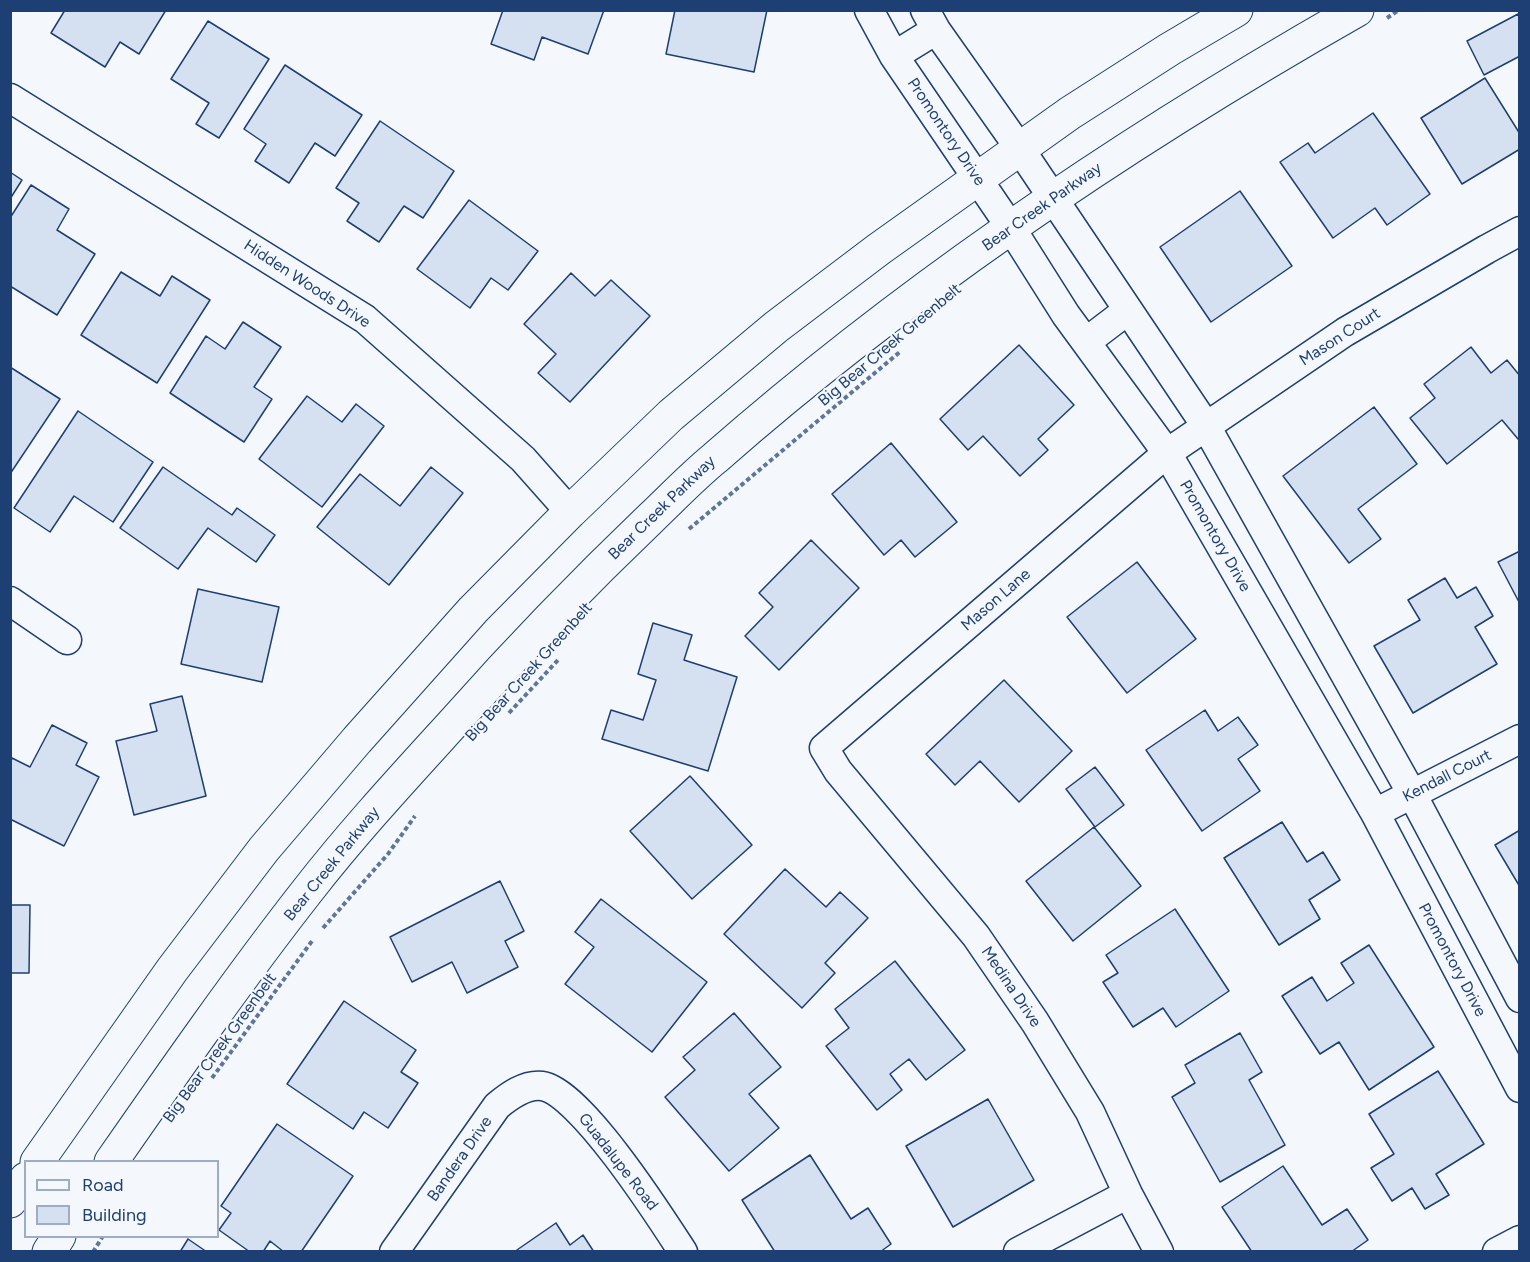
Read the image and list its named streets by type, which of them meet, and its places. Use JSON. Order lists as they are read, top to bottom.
{
  "streets": {
    "main road": ["Bear Creek Parkway"],
    "street": [
      "Promontory Drive",
      "Hidden Woods Drive",
      "Mason Court",
      "Mason Lane",
      "Kendall Court",
      "Medina Drive",
      "Bandera Drive",
      "Guadalupe Road"
    ],
    "path": ["Big Bear Creek Greenbelt"]
  },
  "crossings": [
    ["Promontory Drive", "Bear Creek Parkway"],
    ["Promontory Drive", "Mason Court"],
    ["Promontory Drive", "Mason Lane"],
    ["Promontory Drive", "Kendall Court"],
    ["Mason Court", "Mason Lane"],
    ["Mason Lane", "Medina Drive"],
    ["Bandera Drive", "Guadalupe Road"]
  ],
  "legend": ["Road", "Building"]
}
